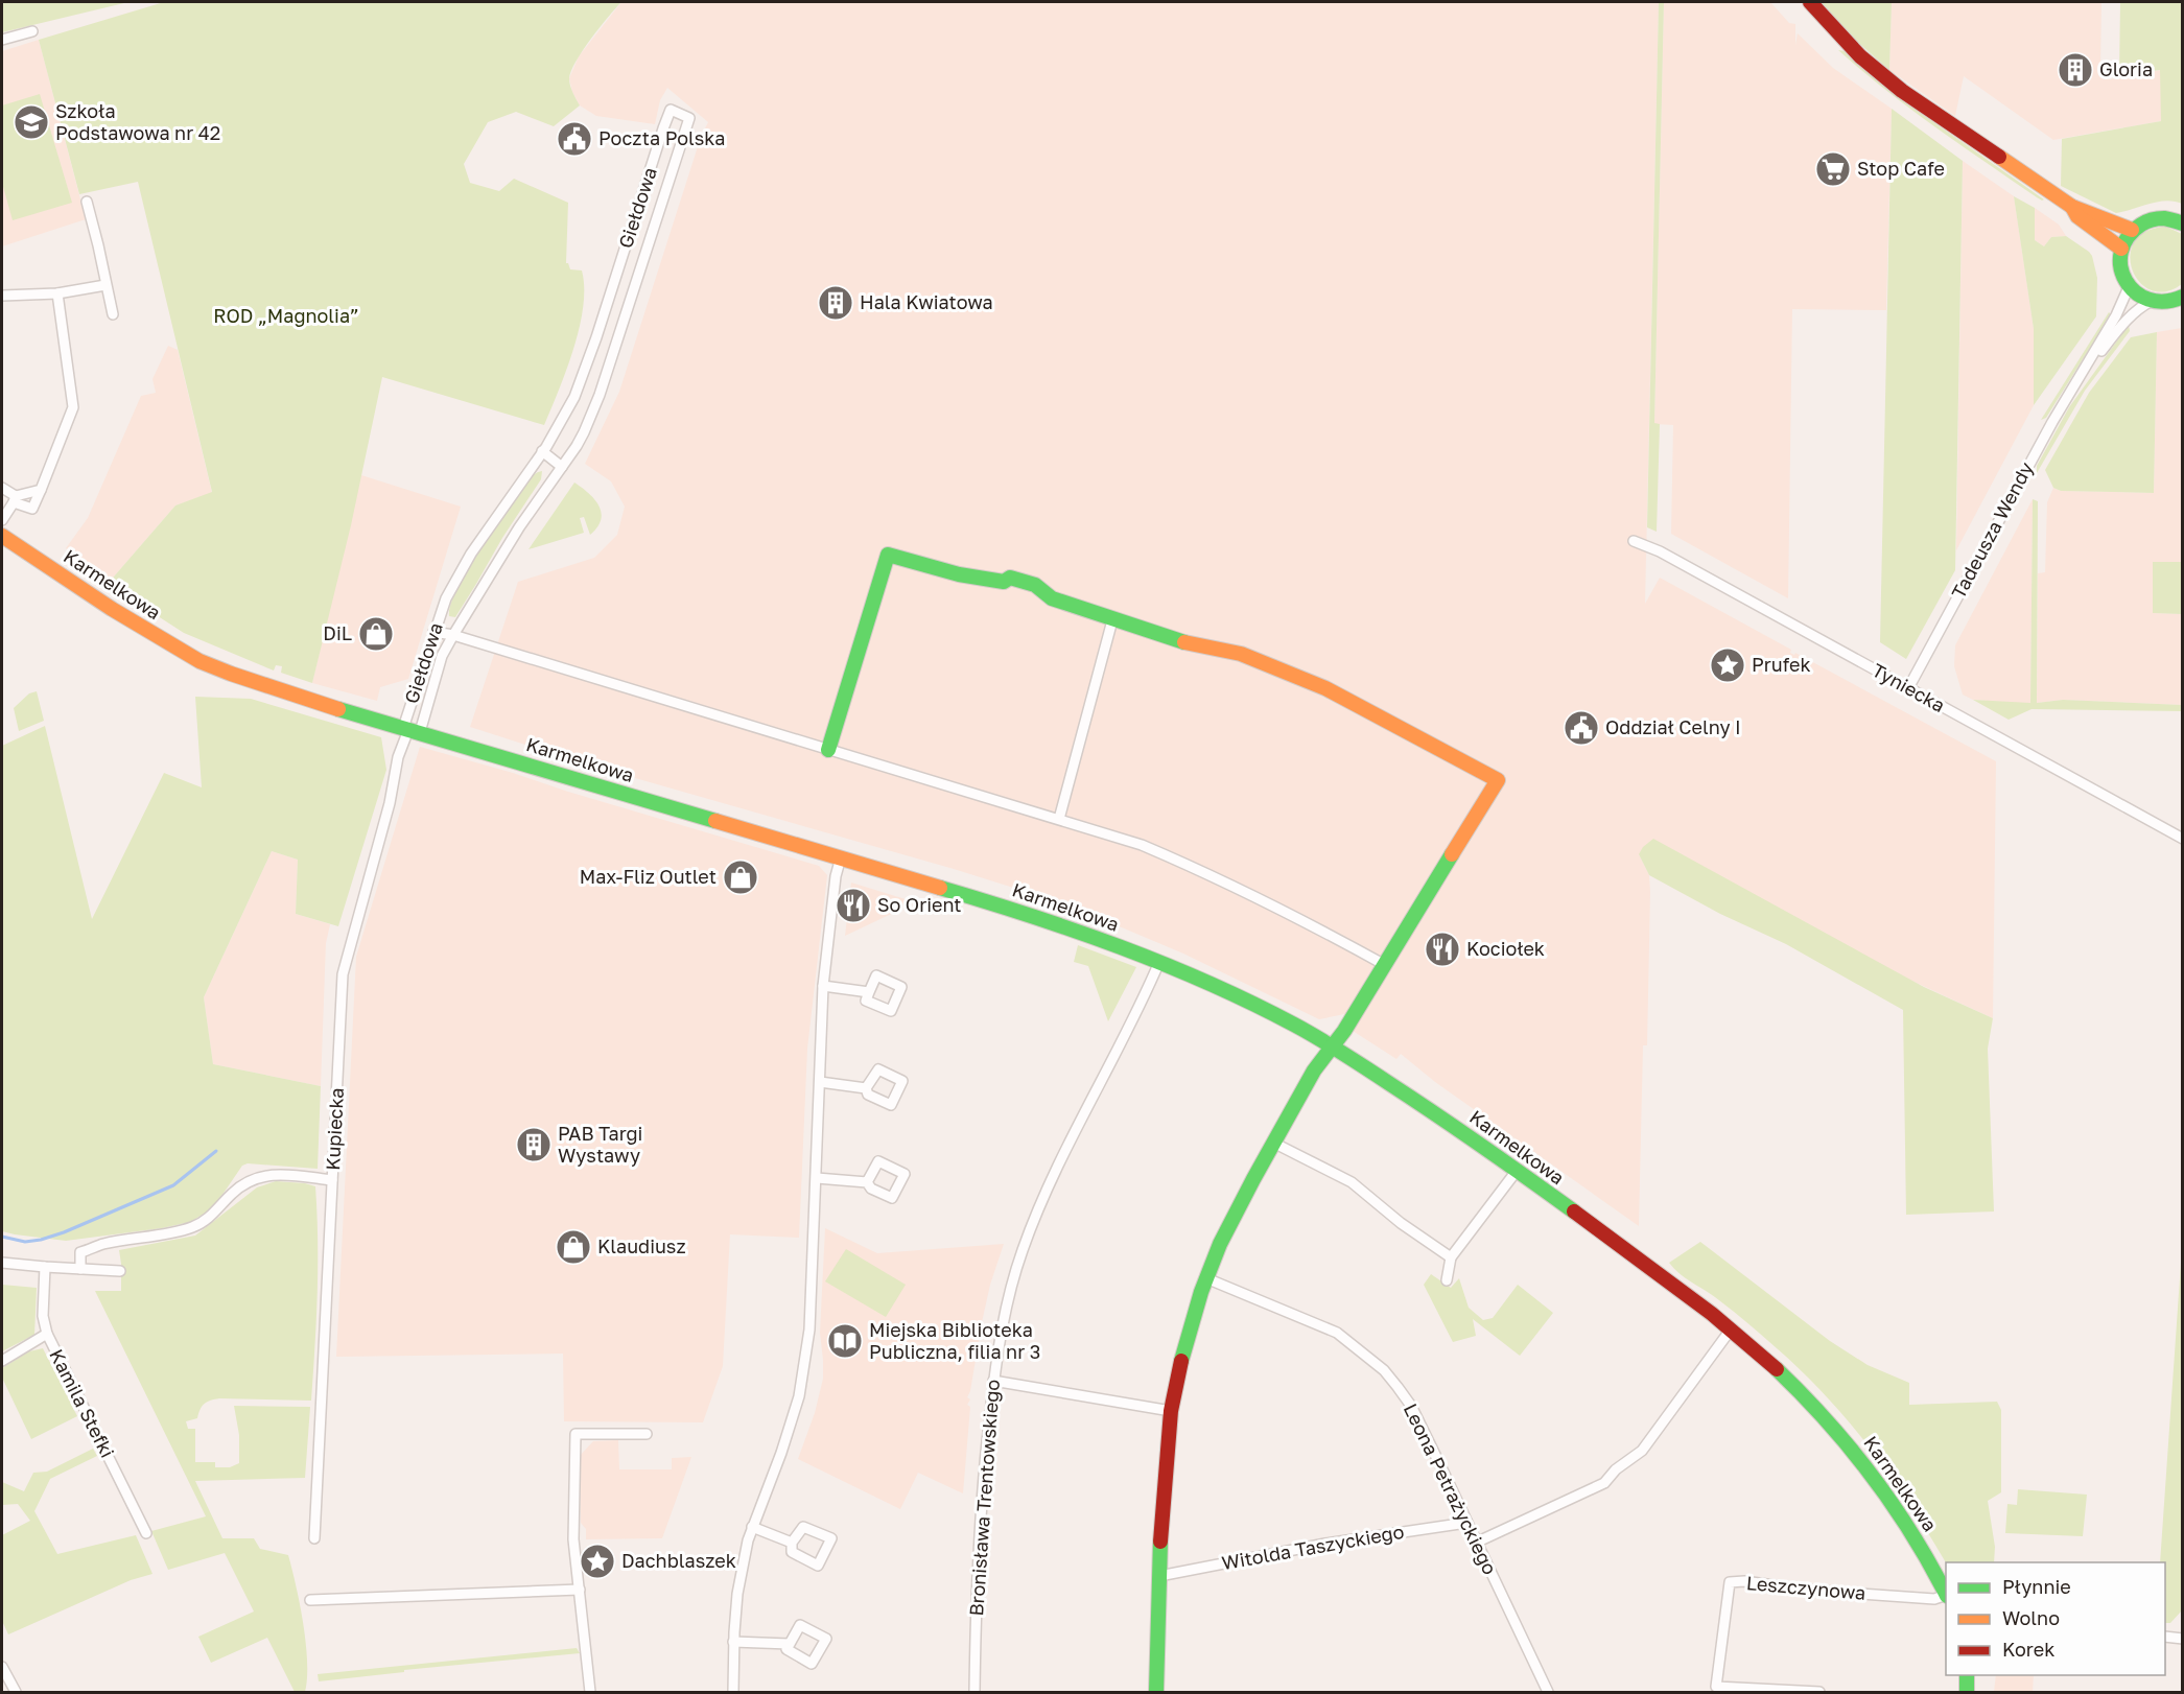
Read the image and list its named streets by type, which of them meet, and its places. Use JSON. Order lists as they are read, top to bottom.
{
  "streets": {
    "street": [
      "Giełdowa",
      "Tadeusza Wendy",
      "Karmelkowa",
      "Tyniecka",
      "Kupiecka",
      "Kamila Stefki",
      "Leona Petrażyckiego",
      "Bronisława Trentowskiego",
      "Witolda Taszyckiego",
      "Leszczynowa"
    ]
  },
  "crossings": [
    ["Giełdowa", "Karmelkowa"],
    ["Giełdowa", "Kupiecka"],
    ["Tadeusza Wendy", "Tyniecka"],
    ["Karmelkowa", "Kupiecka"],
    ["Karmelkowa", "Bronisława Trentowskiego"],
    ["Leona Petrażyckiego", "Witolda Taszyckiego"]
  ],
  "parks": ["ROD „Magnolia”"],
  "places": {
    "building": ["Gloria", "Hala Kwiatowa", "PAB Targi Wystawy"],
    "school or university": ["Szkoła Podstawowa nr 42"],
    "public building": ["Poczta Polska", "Oddział Celny I"],
    "supermarket": ["Stop Cafe"],
    "shop": ["DiL", "Max-Fliz Outlet", "Klaudiusz"],
    "place": ["Prufek", "Dachblaszek"],
    "restaurant": ["So Orient", "Kociołek"],
    "library": ["Miejska Biblioteka Publiczna, filia nr 3"]
  },
  "legend": ["Płynnie", "Wolno", "Korek"]
}
